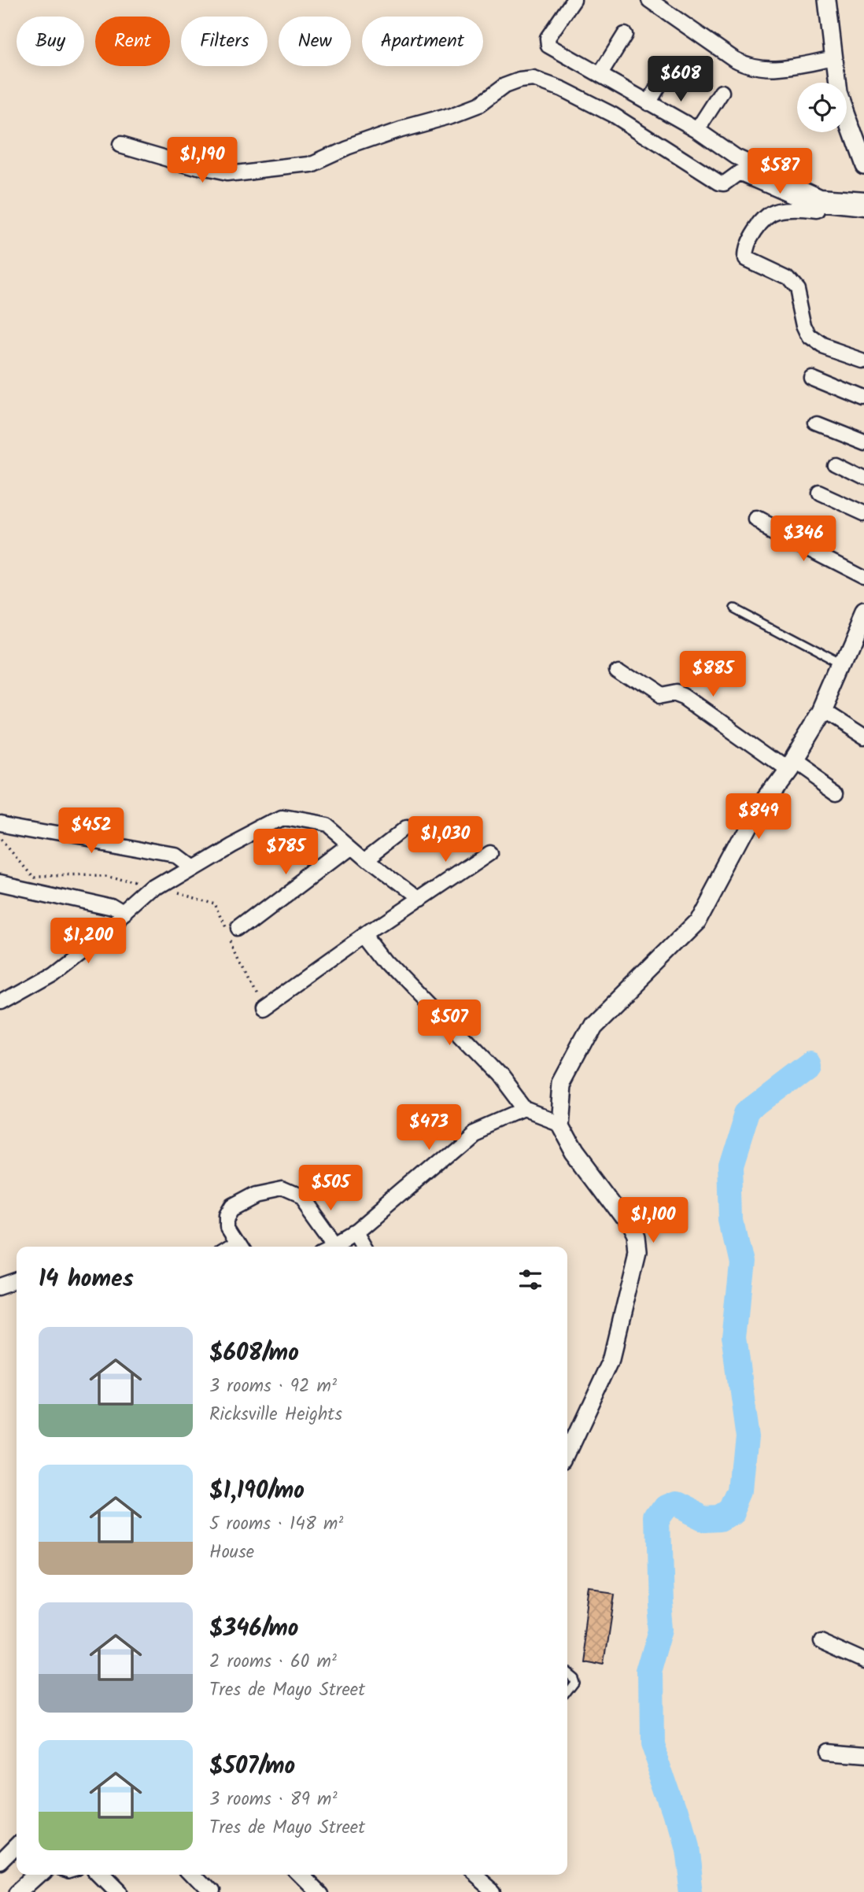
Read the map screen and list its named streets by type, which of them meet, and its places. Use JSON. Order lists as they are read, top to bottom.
{
  "page": {
    "chip": [
      "Buy",
      "Rent",
      "Filters",
      "New",
      "Apartment"
    ],
    "price": [
      "$608",
      "$1,190",
      "$587",
      "$346",
      "$885",
      "$849",
      "$452",
      "$1,030",
      "$785",
      "$1,200",
      "$507",
      "$473",
      "$505",
      "$1,100"
    ],
    "heading": "14 homes",
    "list": [
      {
        "name": "$608/mo",
        "note": "3 rooms · 92 m² · Ricksville Heights"
      },
      {
        "name": "$1,190/mo",
        "note": "5 rooms · 148 m² · House"
      },
      {
        "name": "$346/mo",
        "note": "2 rooms · 60 m² · Tres de Mayo Street"
      },
      {
        "name": "$507/mo",
        "note": "3 rooms · 89 m² · Tres de Mayo Street"
      }
    ]
  }
}
